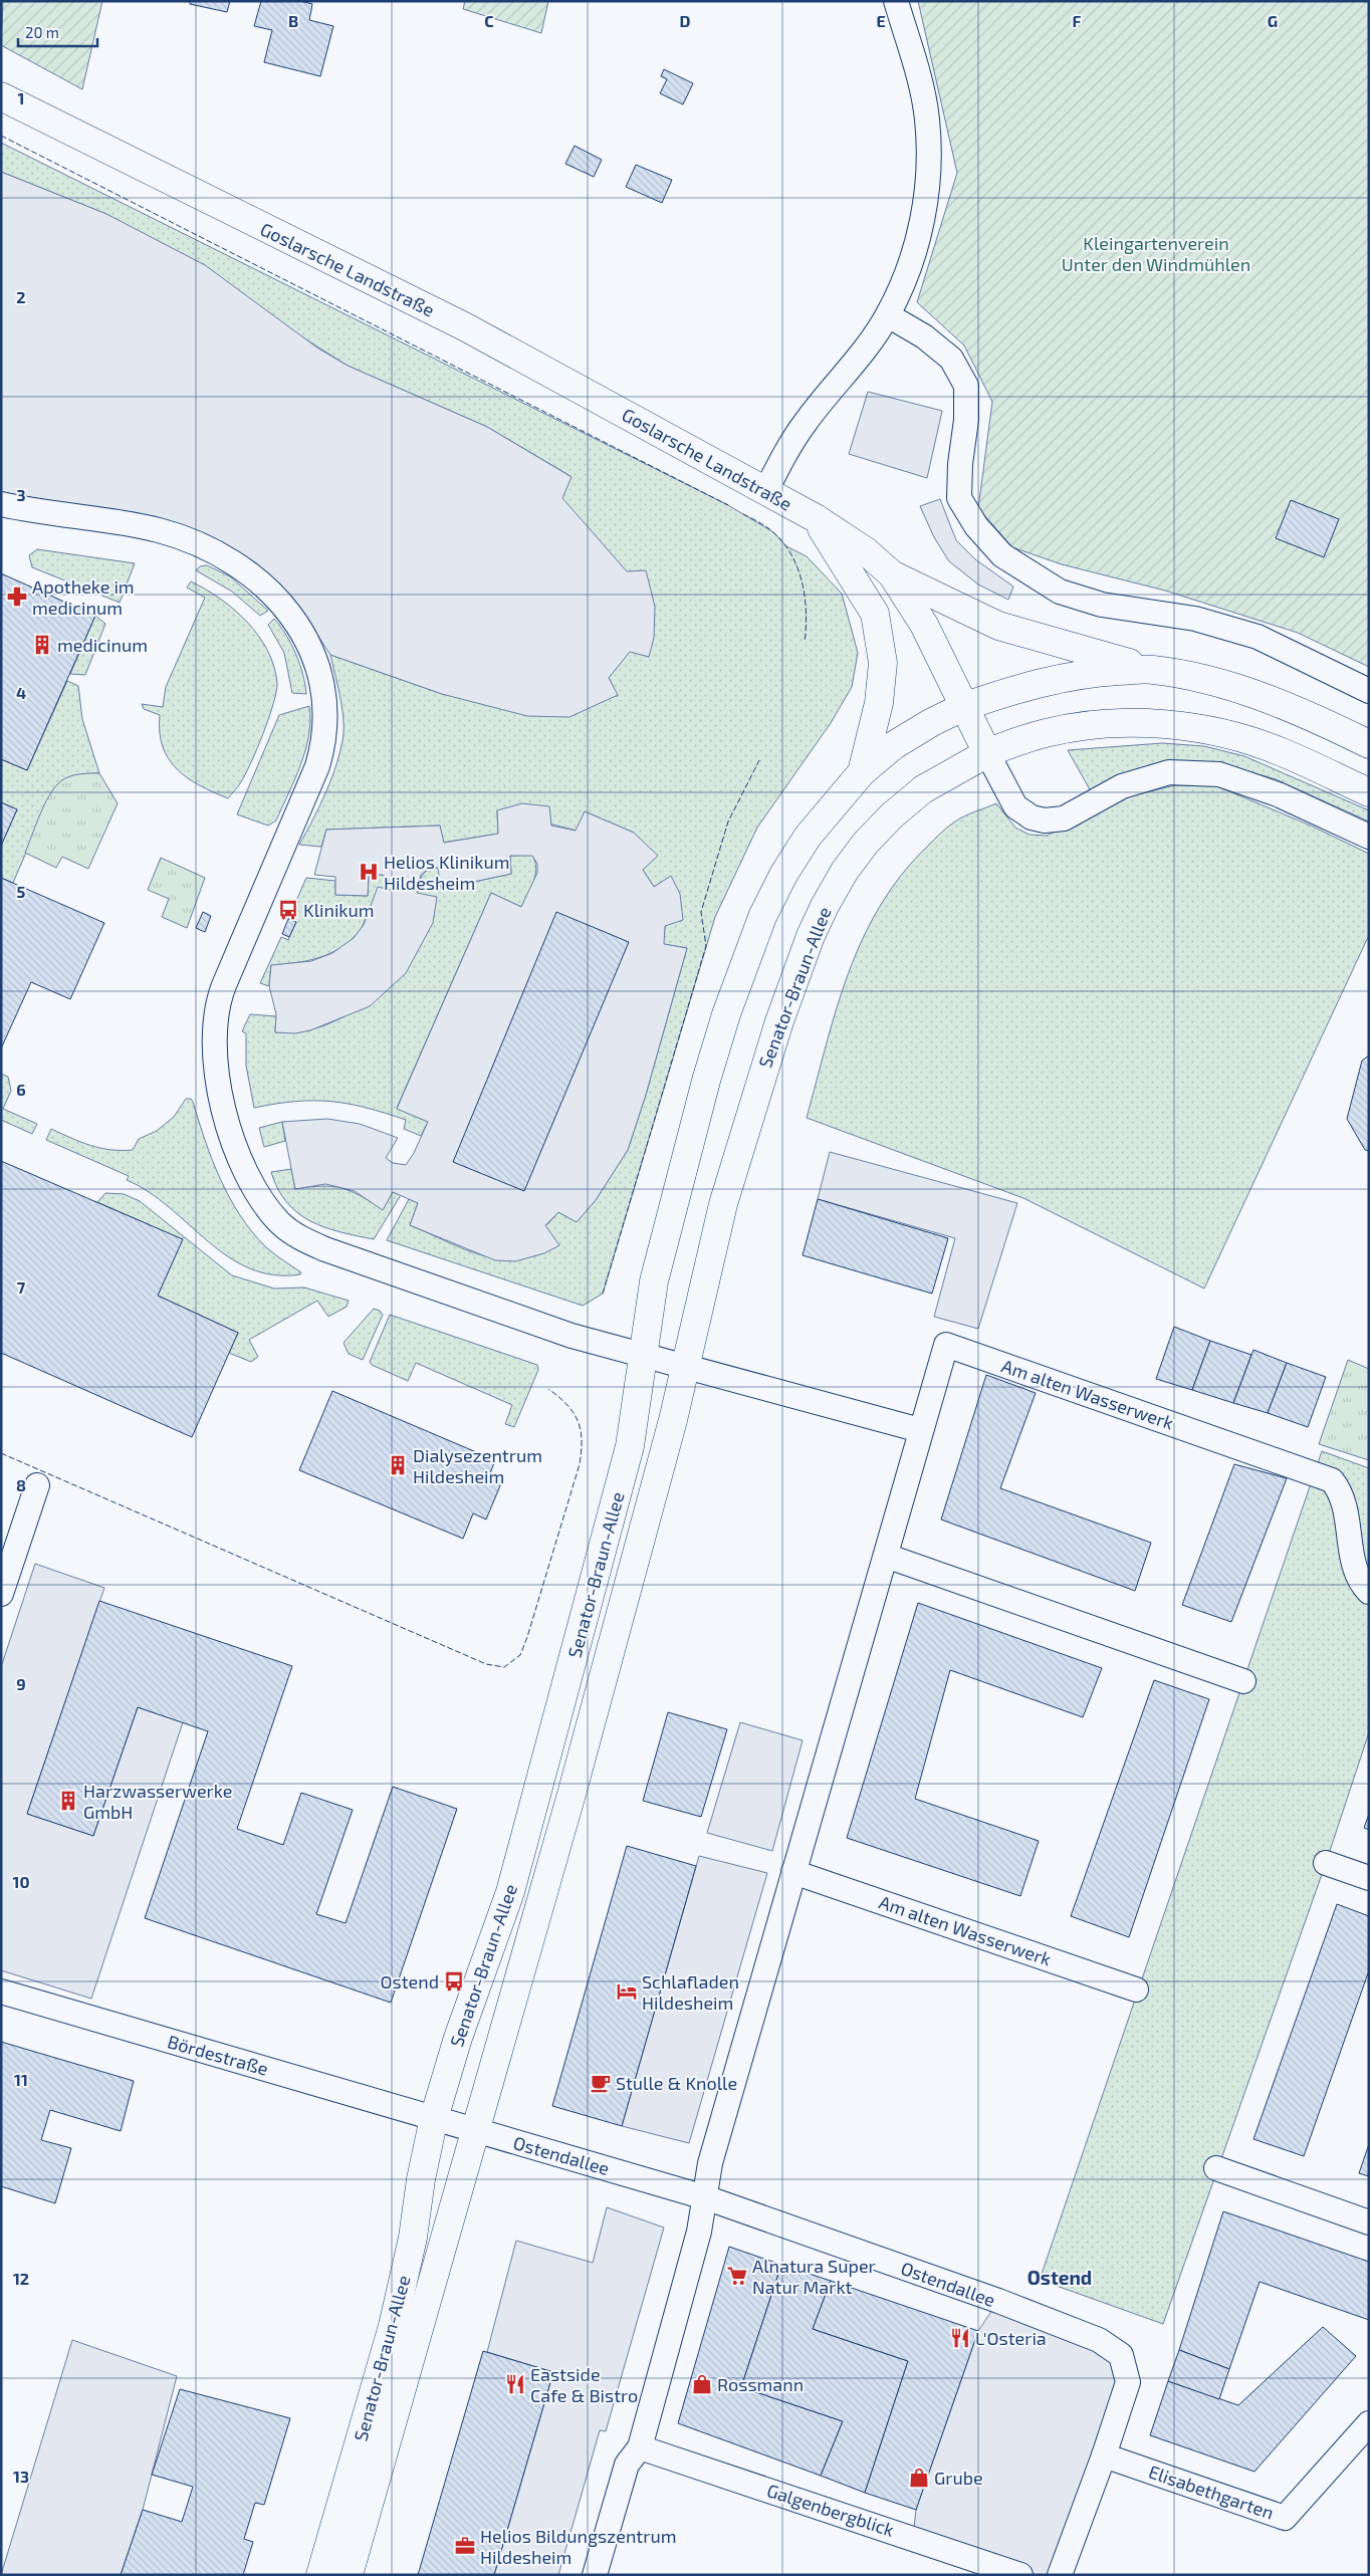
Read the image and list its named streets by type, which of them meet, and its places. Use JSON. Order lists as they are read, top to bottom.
{
  "streets": {
    "main road": ["Goslarsche Landstraße", "Senator-Braun-Allee"],
    "street": [
      "Am alten Wasserwerk",
      "Bördestraße",
      "Ostendallee",
      "Elisabethgarten",
      "Galgenbergblick"
    ]
  },
  "crossings": [
    ["Goslarsche Landstraße", "Senator-Braun-Allee"],
    ["Senator-Braun-Allee", "Bördestraße"],
    ["Senator-Braun-Allee", "Ostendallee"],
    ["Am alten Wasserwerk", "Ostendallee"],
    ["Bördestraße", "Ostendallee"],
    ["Ostendallee", "Elisabethgarten"]
  ],
  "districts": ["Ostend"],
  "parks": ["Kleingartenverein Unter den Windmühlen"],
  "places": {
    "pharmacy": ["Apotheke im medicinum"],
    "building": ["medicinum", "Dialysezentrum Hildesheim", "Harzwasserwerke GmbH"],
    "hospital": ["Helios Klinikum Hildesheim"],
    "bus stop": ["Klinikum", "Ostend"],
    "hotel": ["Schlafladen Hildesheim"],
    "cafe": ["Stulle & Knolle"],
    "supermarket": ["Alnatura Super Natur Markt"],
    "restaurant": ["L'Osteria", "Eastside Cafe & Bistro"],
    "shop": ["Rossmann", "Grube"],
    "office": ["Helios Bildungszentrum Hildesheim"]
  },
  "scale_bar": "20 m",
  "grid": {
    "columns": [
      "B",
      "C",
      "D",
      "E",
      "F",
      "G"
    ],
    "rows": [
      "1",
      "2",
      "3",
      "4",
      "5",
      "6",
      "7",
      "8",
      "9",
      "10",
      "11",
      "12",
      "13"
    ]
  }
}
